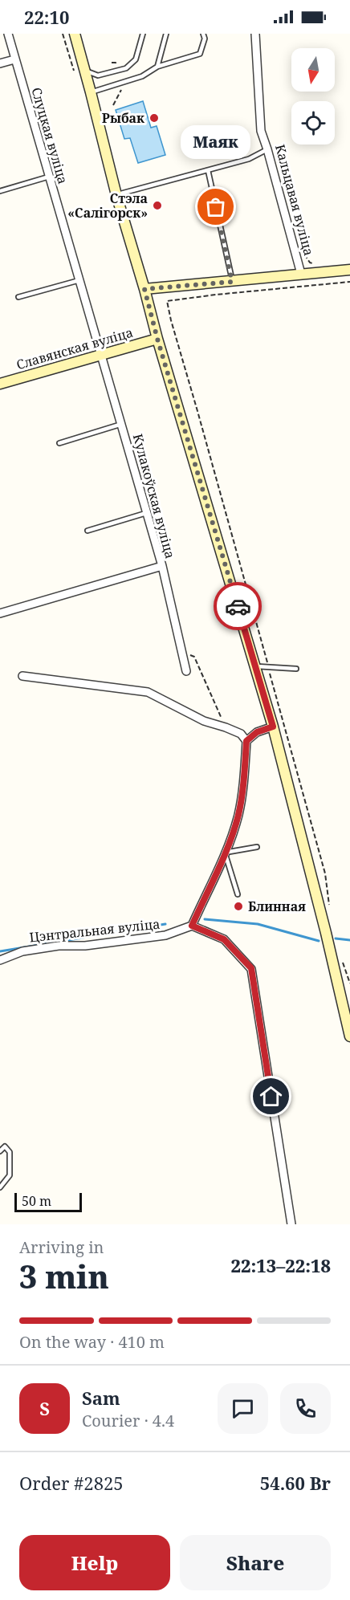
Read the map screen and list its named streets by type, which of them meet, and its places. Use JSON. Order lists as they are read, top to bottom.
{
  "streets": {
    "main road": ["Кальцавая вуліца", "Славянская вуліца"],
    "street": ["Слуцкая вуліца", "Кулакоўская вуліца", "Цэнтральная вуліца"]
  },
  "crossings": [
    ["Слуцкая вуліца", "Славянская вуліца"],
    ["Слуцкая вуліца", "Кулакоўская вуліца"],
    ["Славянская вуліца", "Кулакоўская вуліца"]
  ],
  "places": [
    "Рыбак",
    "Стэла «Салігорск»",
    "Маяк",
    "Блинная"
  ],
  "scale_bar": "50 m",
  "north": "bottom",
  "page": {
    "status": "22:10",
    "bubble": "Маяк",
    "scale": "50 m",
    "heading": ["3 min", "Arriving in", "22:13–22:18"],
    "panel": [
      "Sam",
      "Courier · 4.4",
      "Order #2825",
      "54.60 Br"
    ],
    "bar": "On the way · 410 m",
    "round": "S",
    "buttons": ["Help", "Share"]
  }
}
